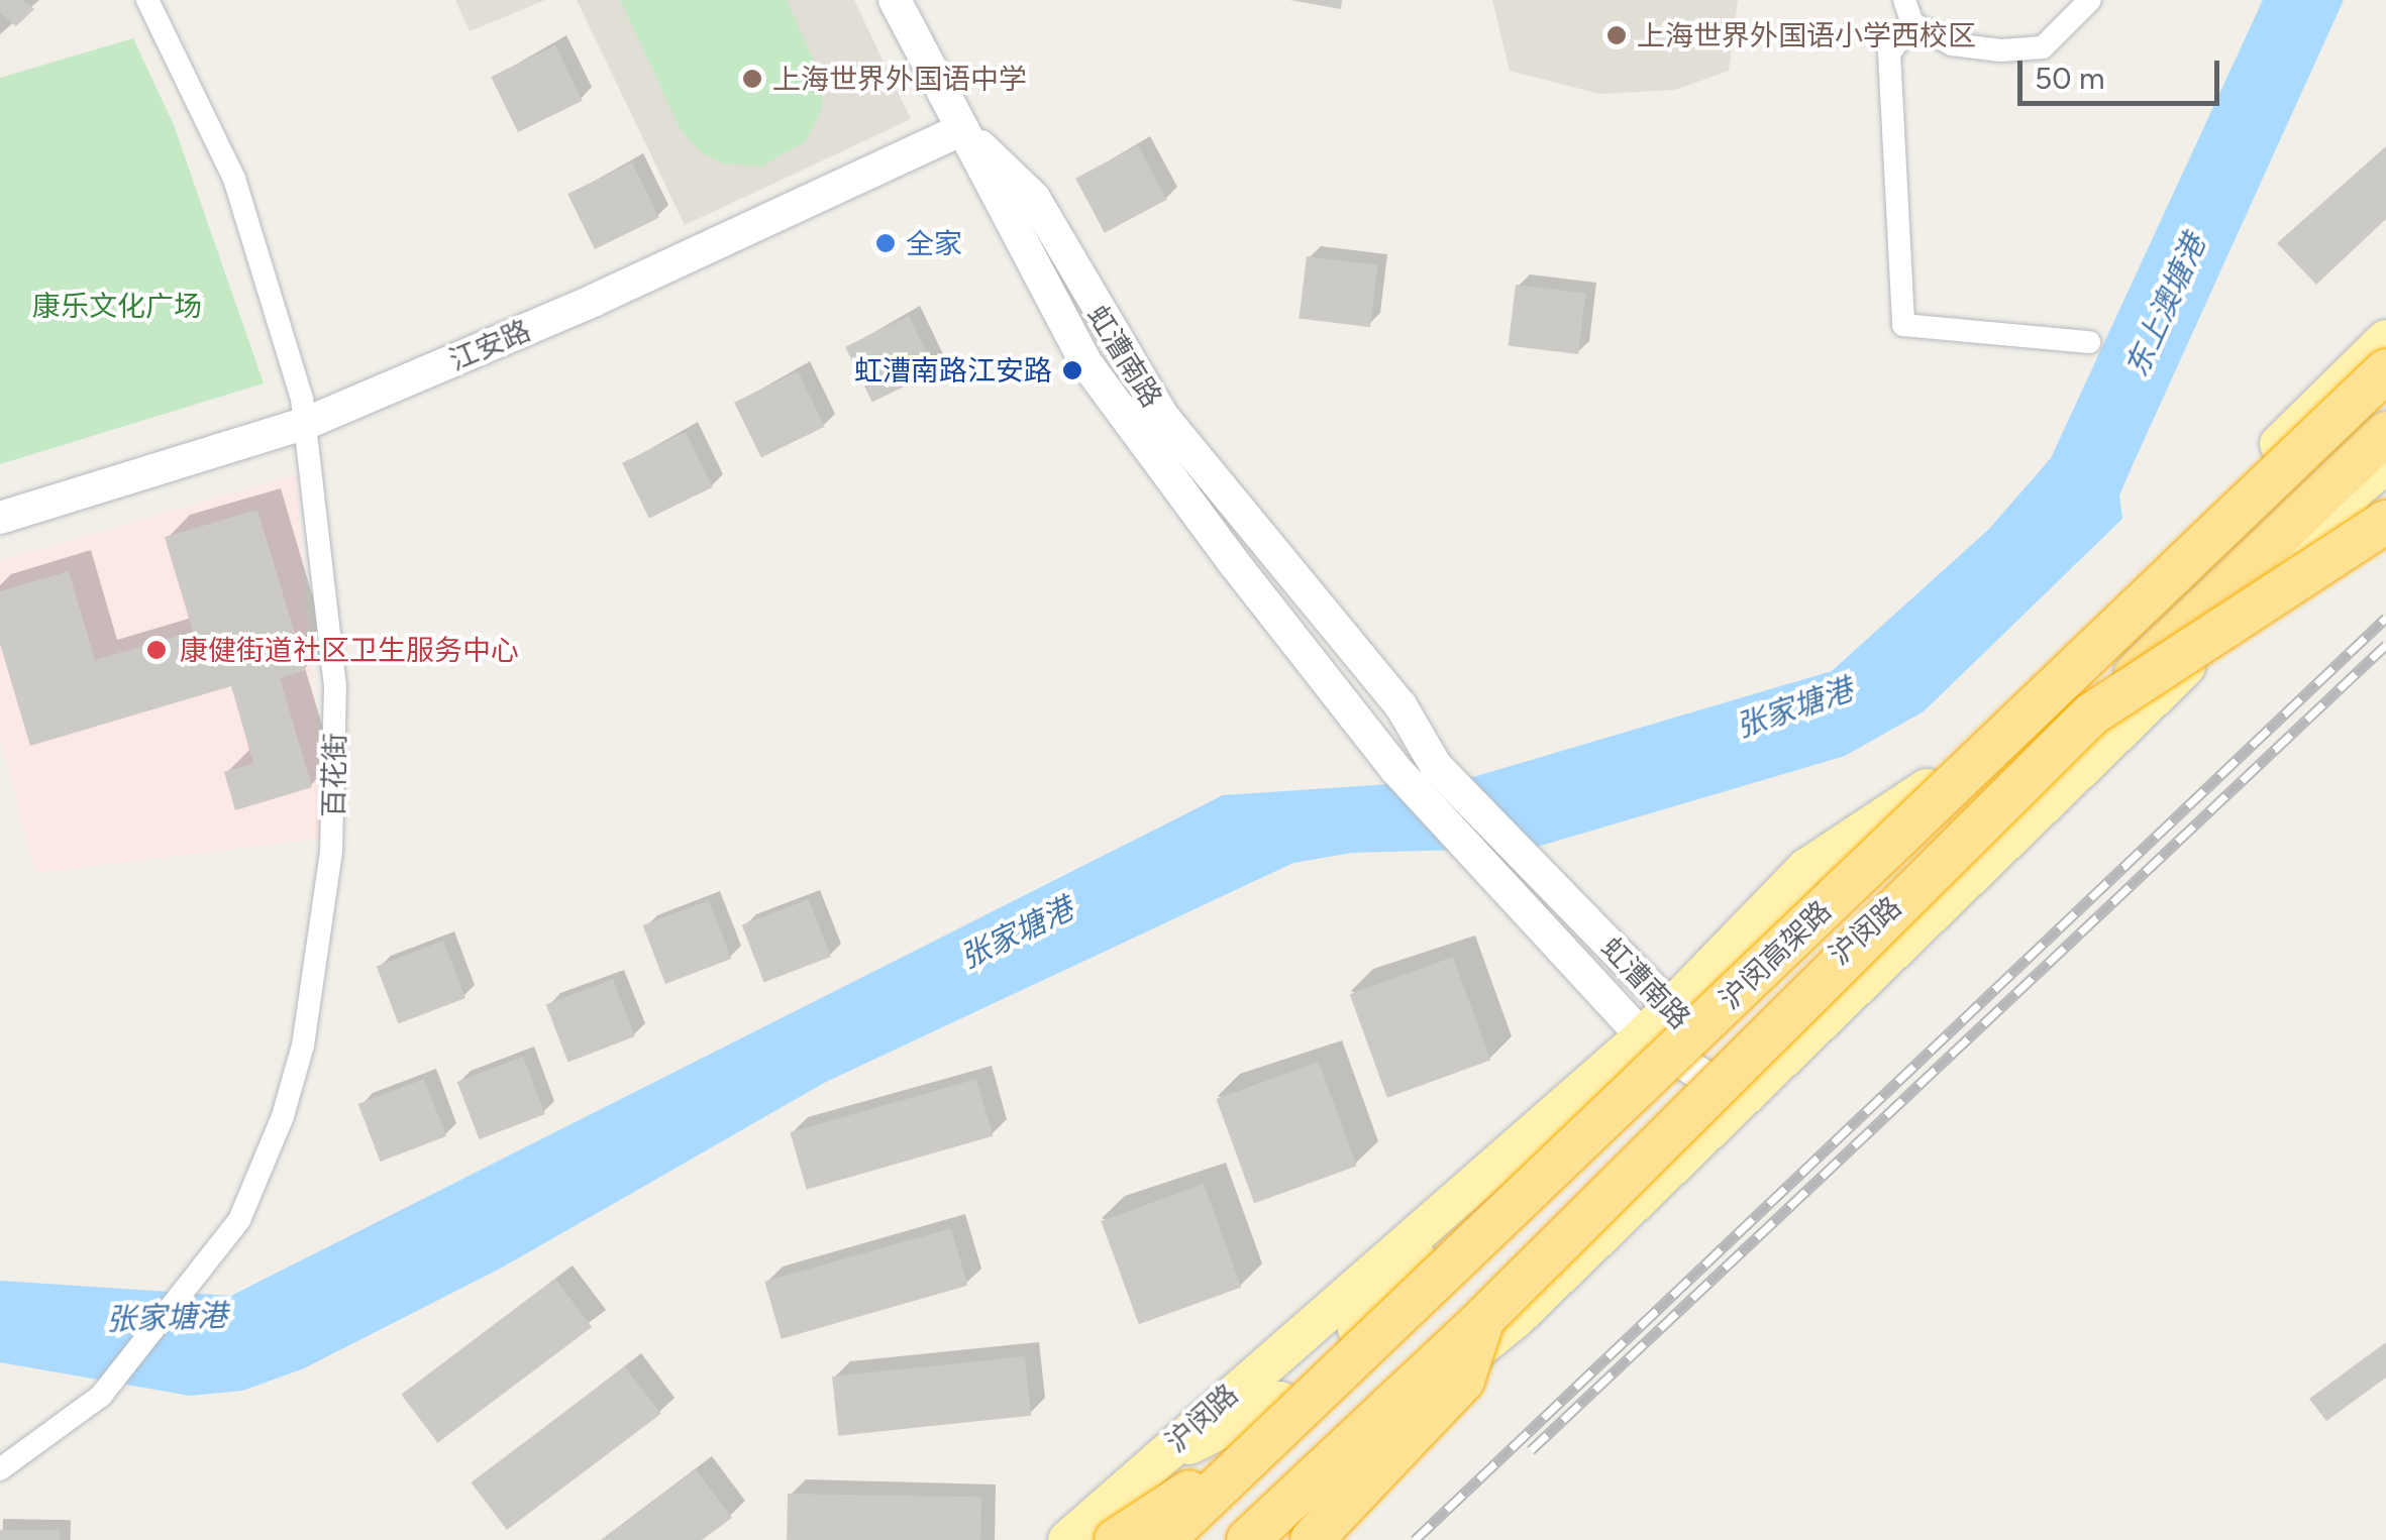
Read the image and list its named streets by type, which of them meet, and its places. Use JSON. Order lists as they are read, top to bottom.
{
  "streets": {
    "highway": ["沪闵高架路"],
    "main road": ["江安路", "虹漕南路", "沪闵路"],
    "street": ["百花街"]
  },
  "crossings": [
    ["江安路", "虹漕南路"],
    ["江安路", "百花街"],
    ["虹漕南路", "沪闵路"]
  ],
  "water": ["东上澳塘港", "张家塘港"],
  "parks": ["康乐文化广场"],
  "places": [
    "上海世界外国语小学西校区",
    "上海世界外国语中学",
    "全家",
    "虹漕南路江安路",
    "康健街道社区卫生服务中心"
  ],
  "scale_bar": "50 m"
}
